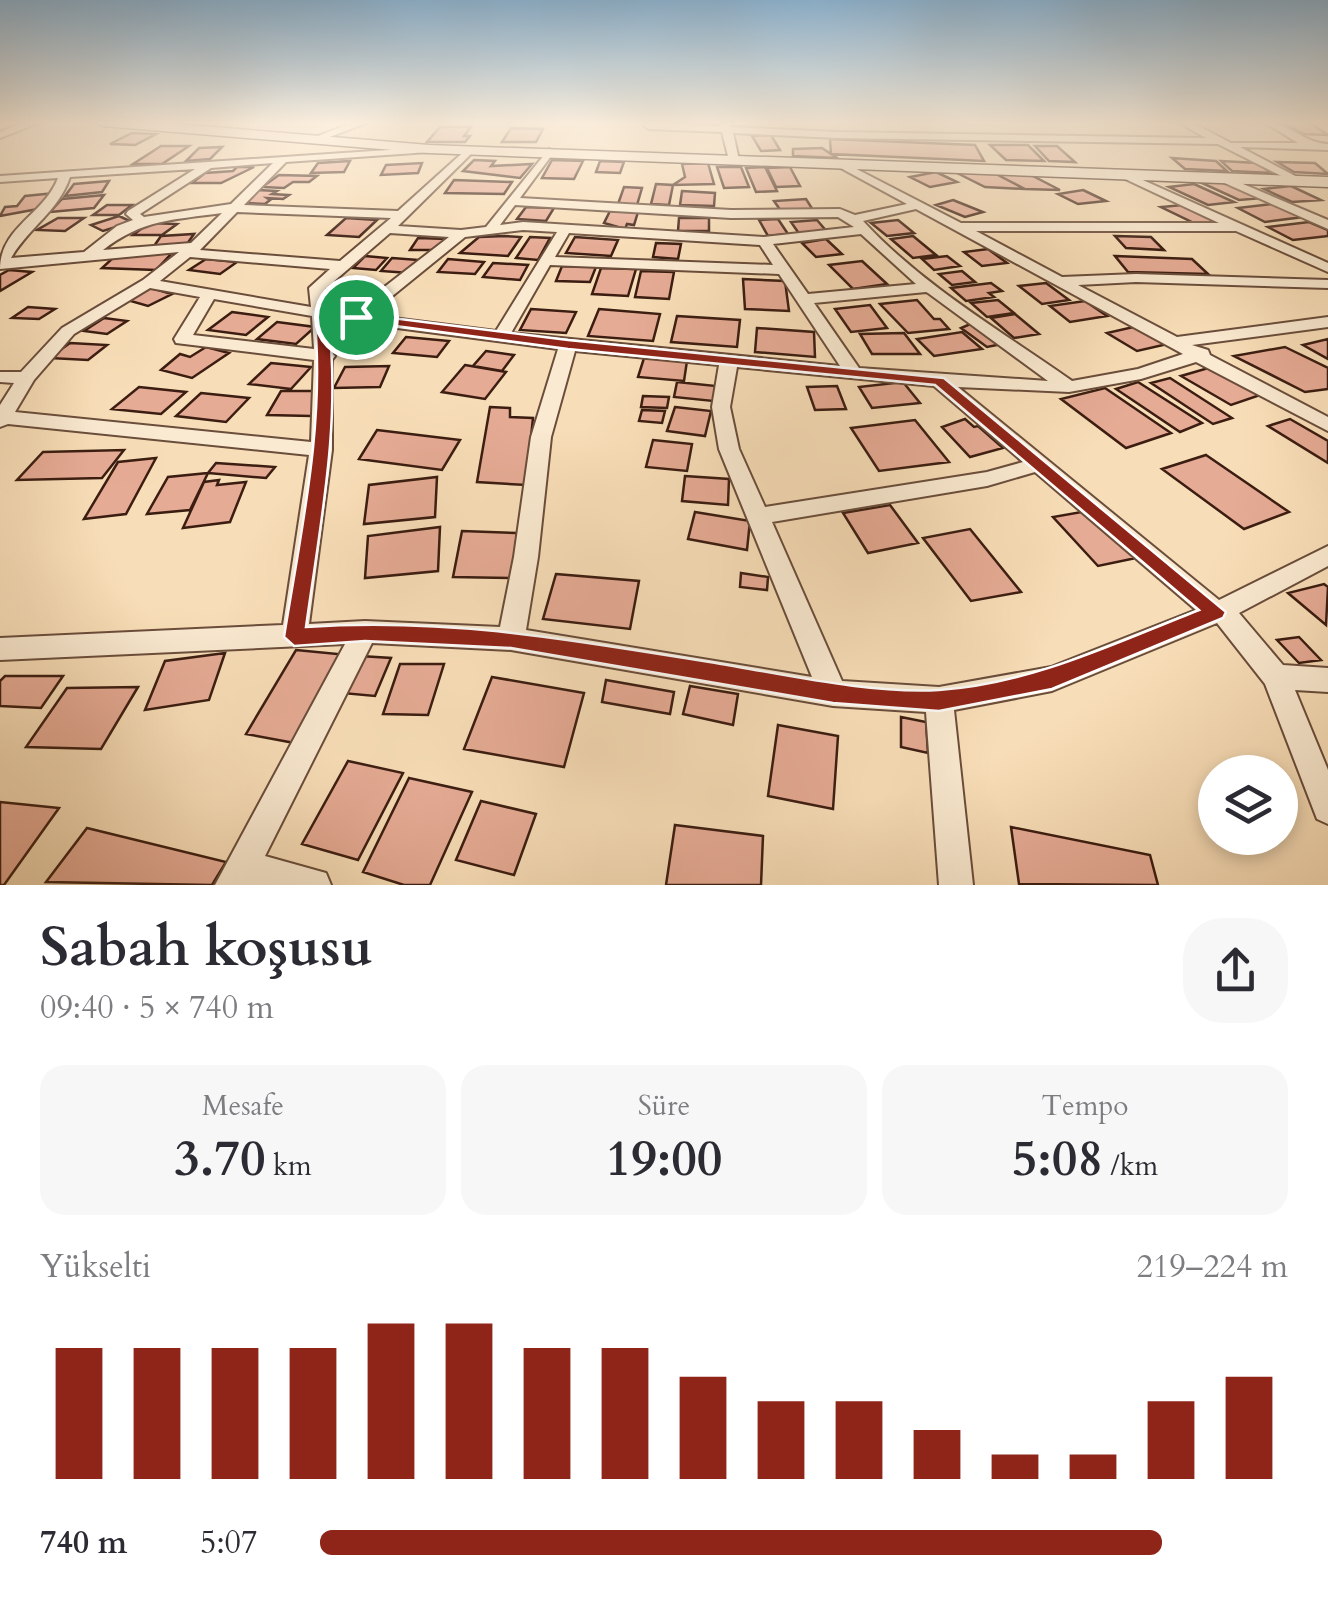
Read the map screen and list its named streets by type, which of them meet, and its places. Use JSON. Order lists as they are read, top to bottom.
{
  "page": {
    "heading": ["Sabah koşusu", "09:40 · 5 × 740 m"],
    "stats": [
      ["Mesafe", "3.70 km"],
      ["Süre", "19:00"],
      ["Tempo", "5:08 /km"]
    ],
    "chart": ["Yükselti", "219–224 m"],
    "list": [
      {
        "name": "740 m",
        "note": "5:07"
      }
    ]
  }
}
